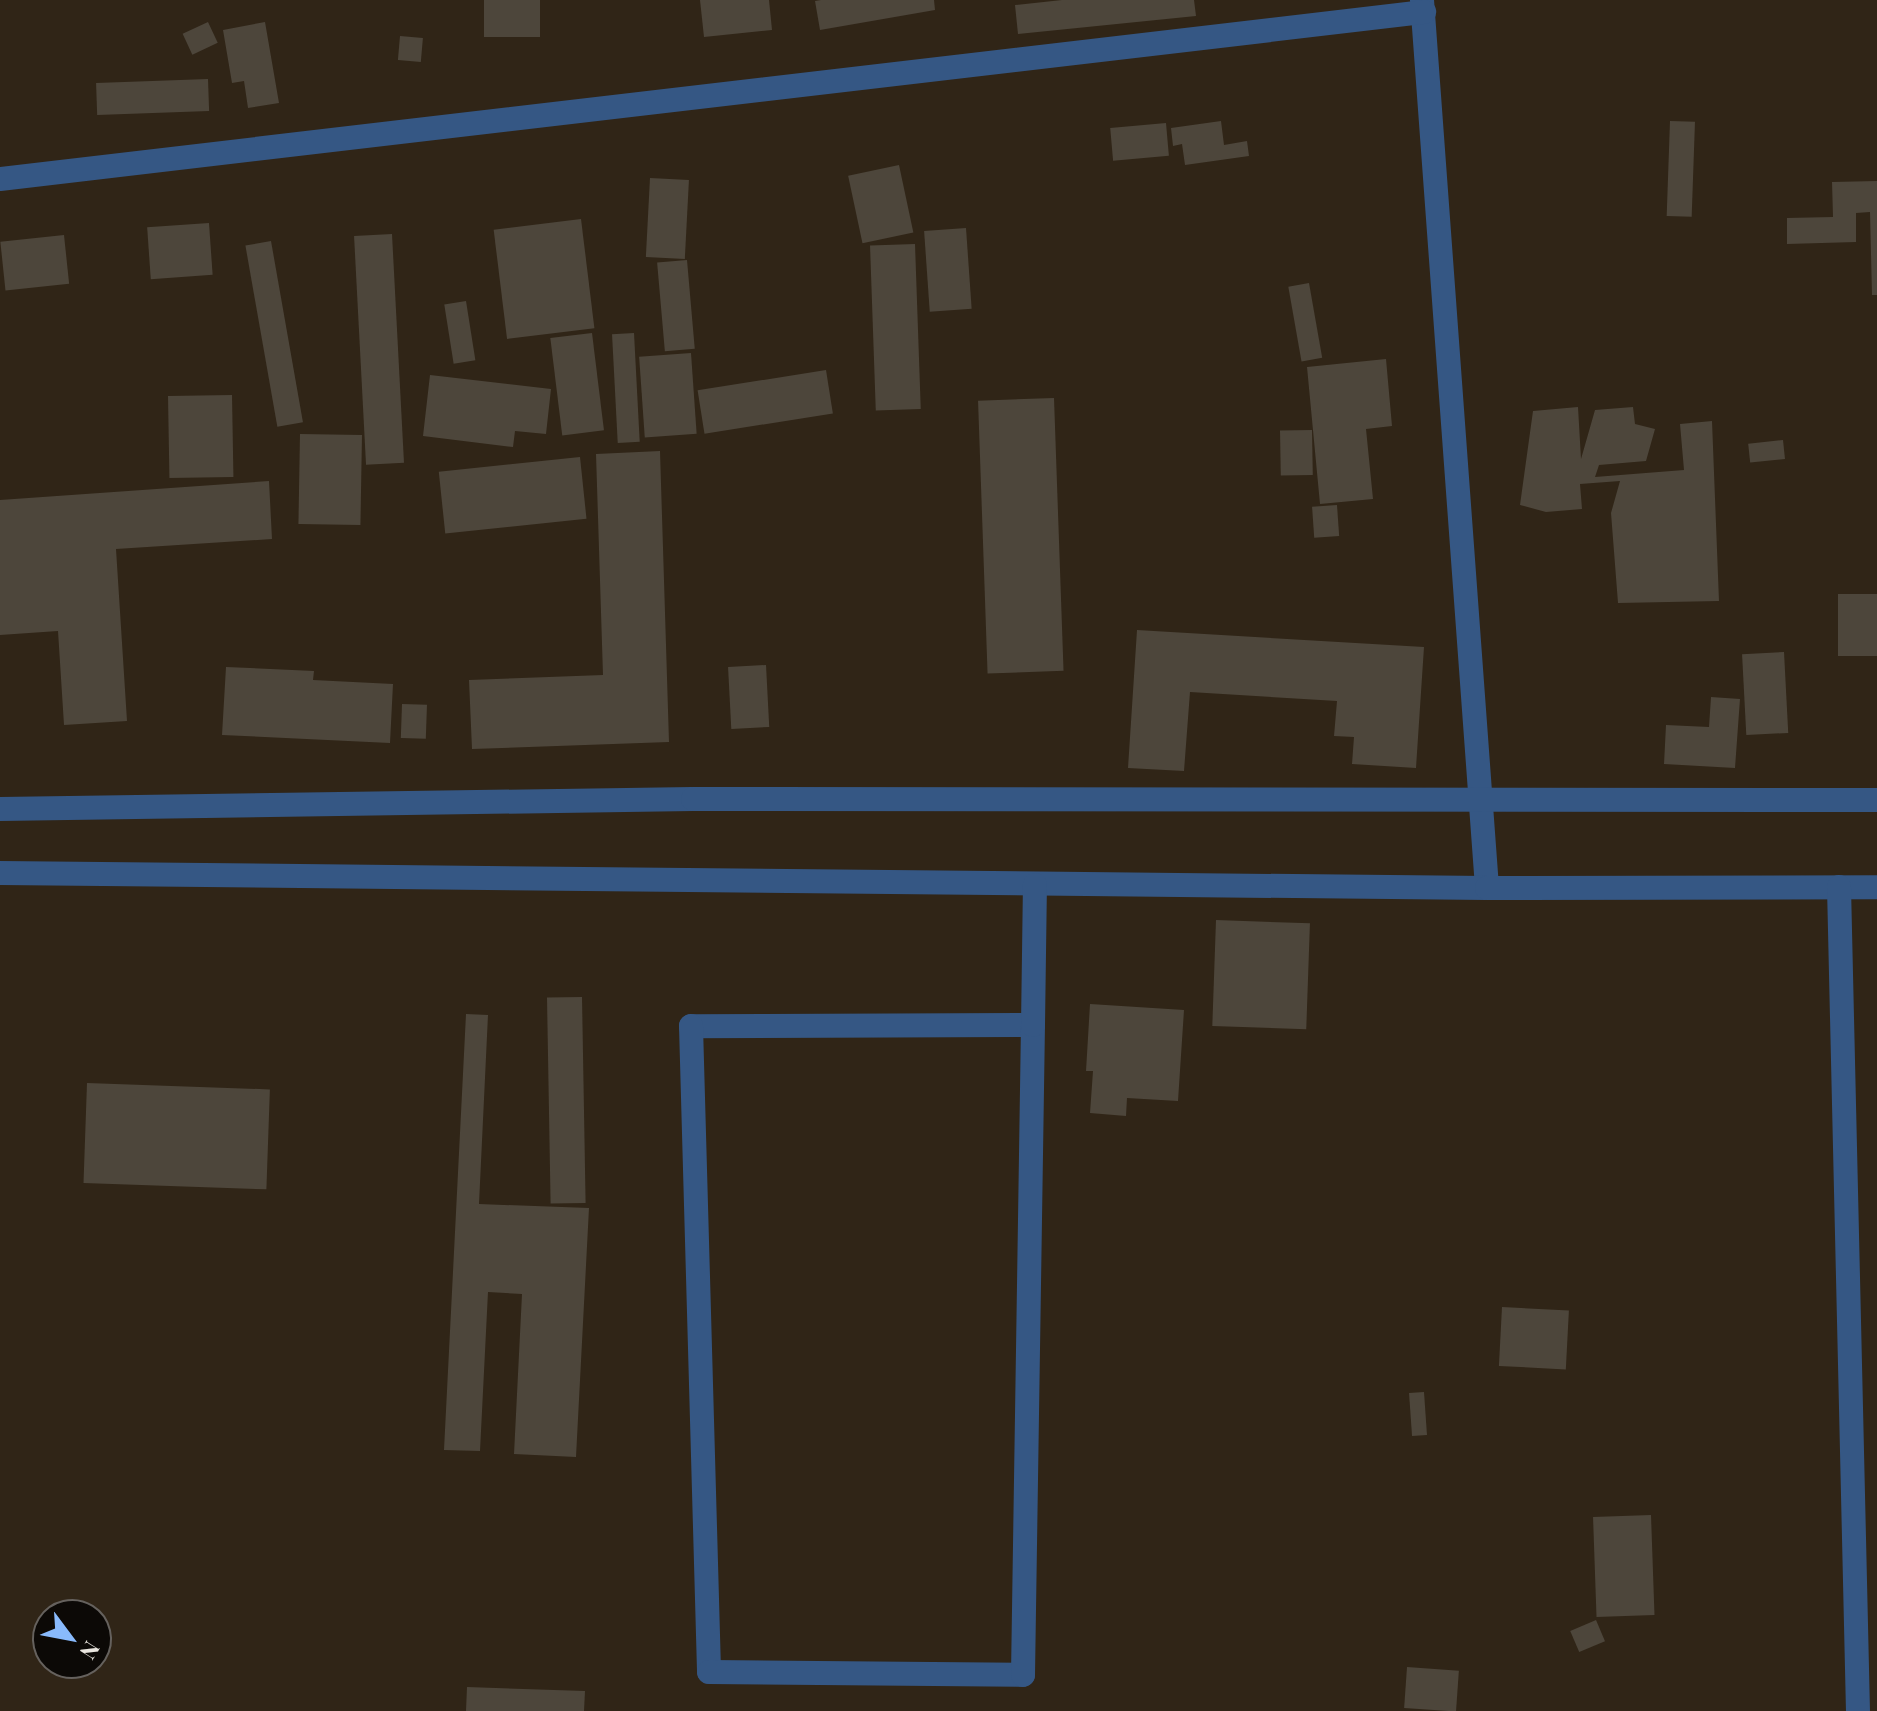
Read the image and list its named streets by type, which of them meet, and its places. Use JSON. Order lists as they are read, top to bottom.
{
  "north": "bottom right"
}
